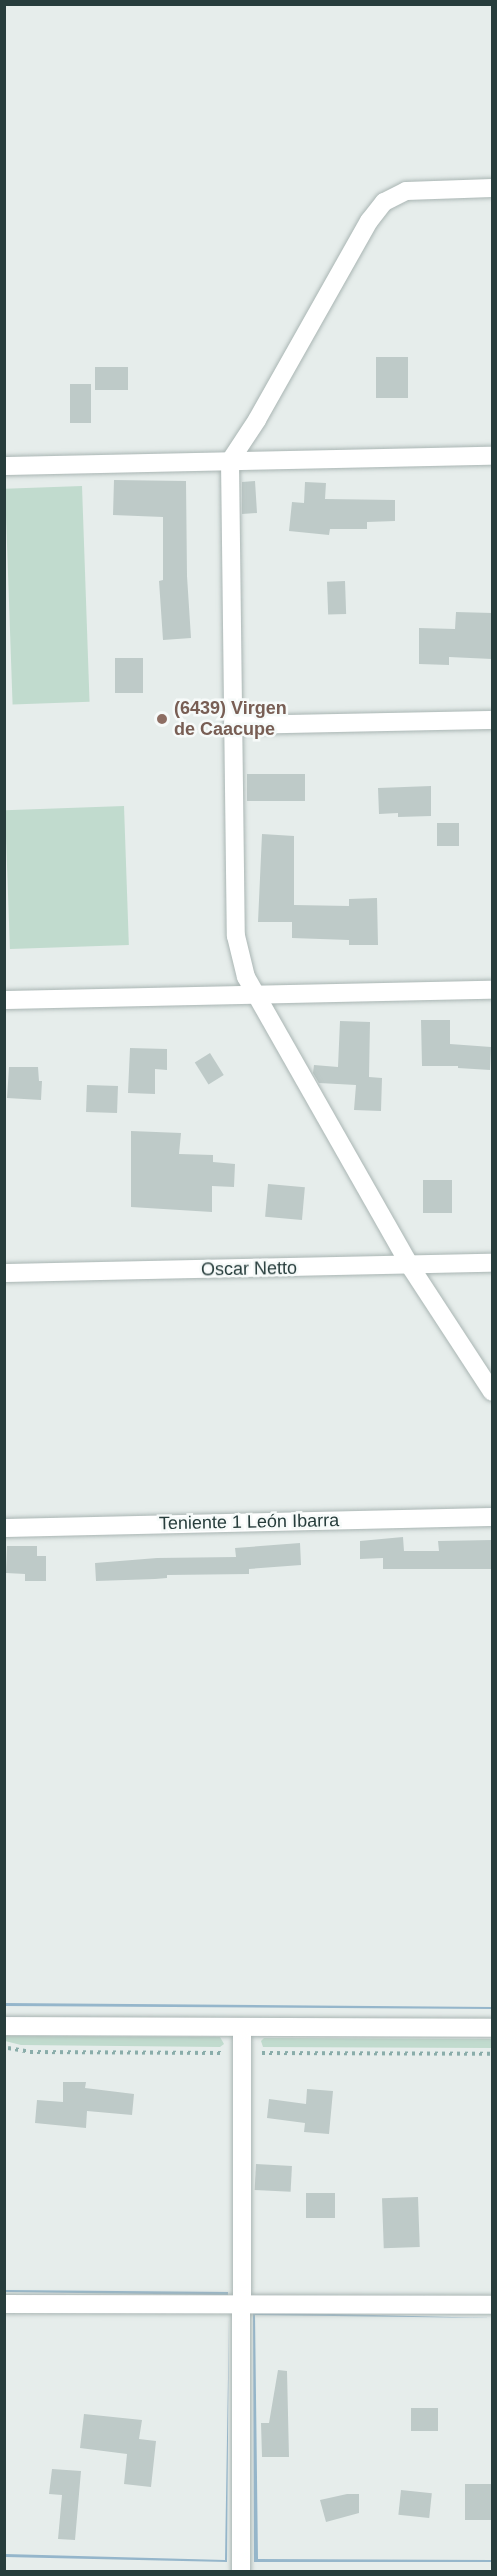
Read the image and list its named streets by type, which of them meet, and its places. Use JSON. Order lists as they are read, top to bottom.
{
  "streets": {
    "street": ["Oscar Netto", "Teniente 1 León Ibarra"]
  },
  "places": ["(6439) Virgen de Caacupe"]
}
